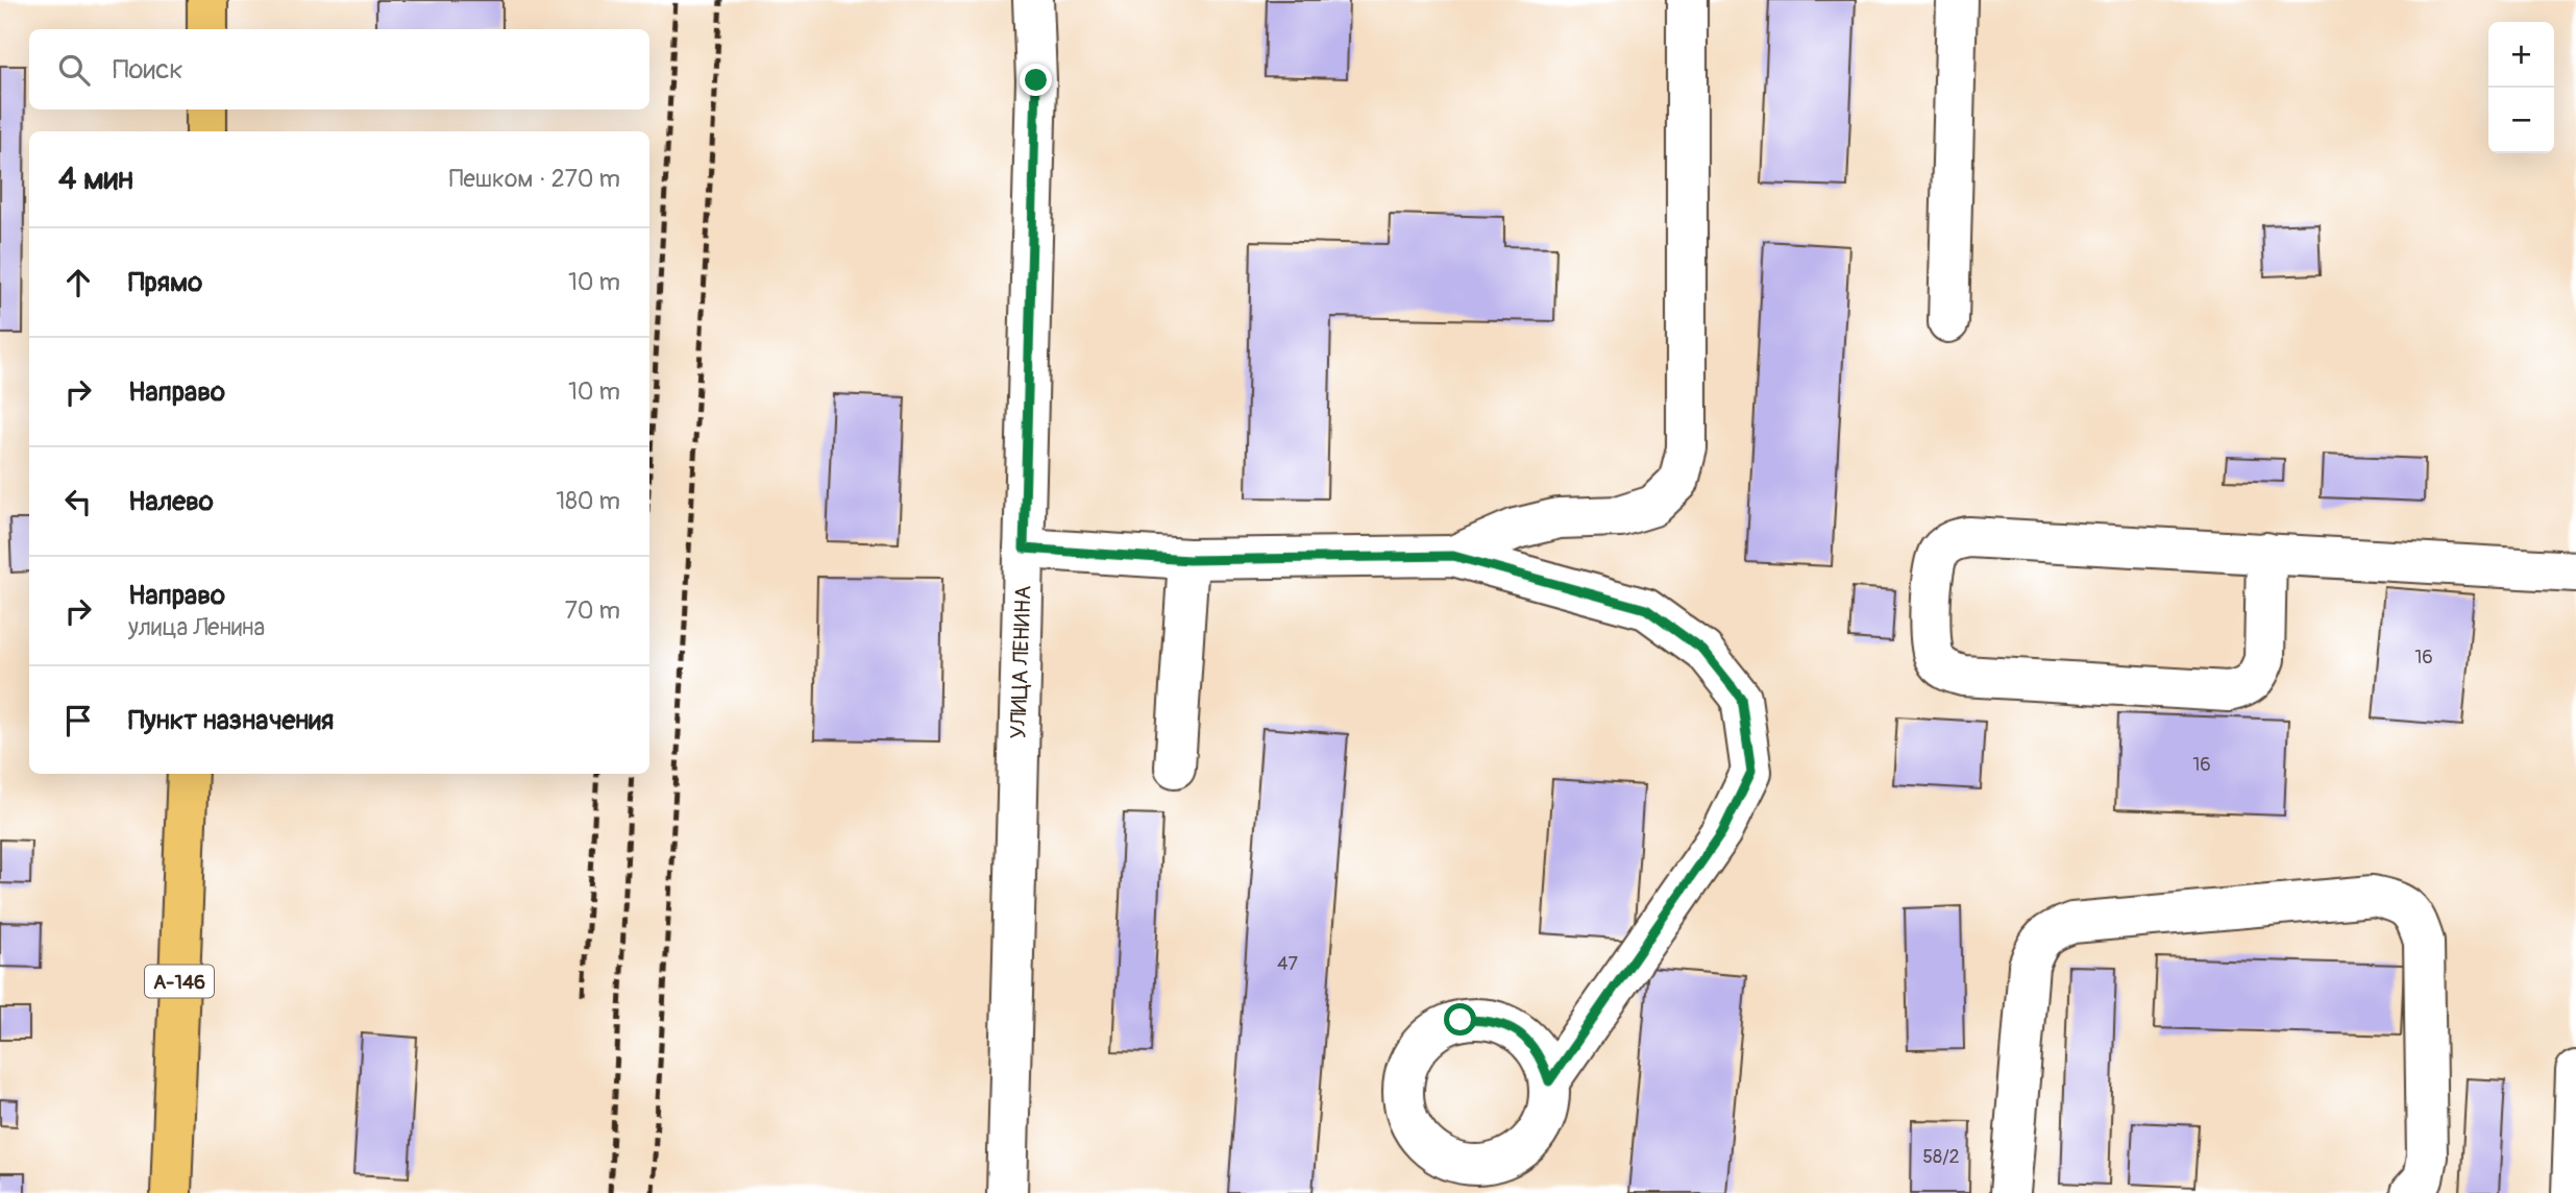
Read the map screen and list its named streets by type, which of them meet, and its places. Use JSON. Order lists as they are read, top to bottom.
{
  "streets": {
    "main road": ["А-146"],
    "street": ["УЛИЦА ЛЕНИНА"]
  },
  "house_numbers": [
    "16",
    "16",
    "47",
    "58/2"
  ],
  "page": {
    "map_buttons": ["+", "−"],
    "search": "Поиск",
    "heading": ["4 мин", "Пешком · 270 m"],
    "list": [
      ["Прямо", "10 m"],
      ["Направо", "10 m"],
      ["Налево", "180 m"],
      ["Направо", "улица Ленина", "70 m"],
      "Пункт назначения"
    ]
  }
}
